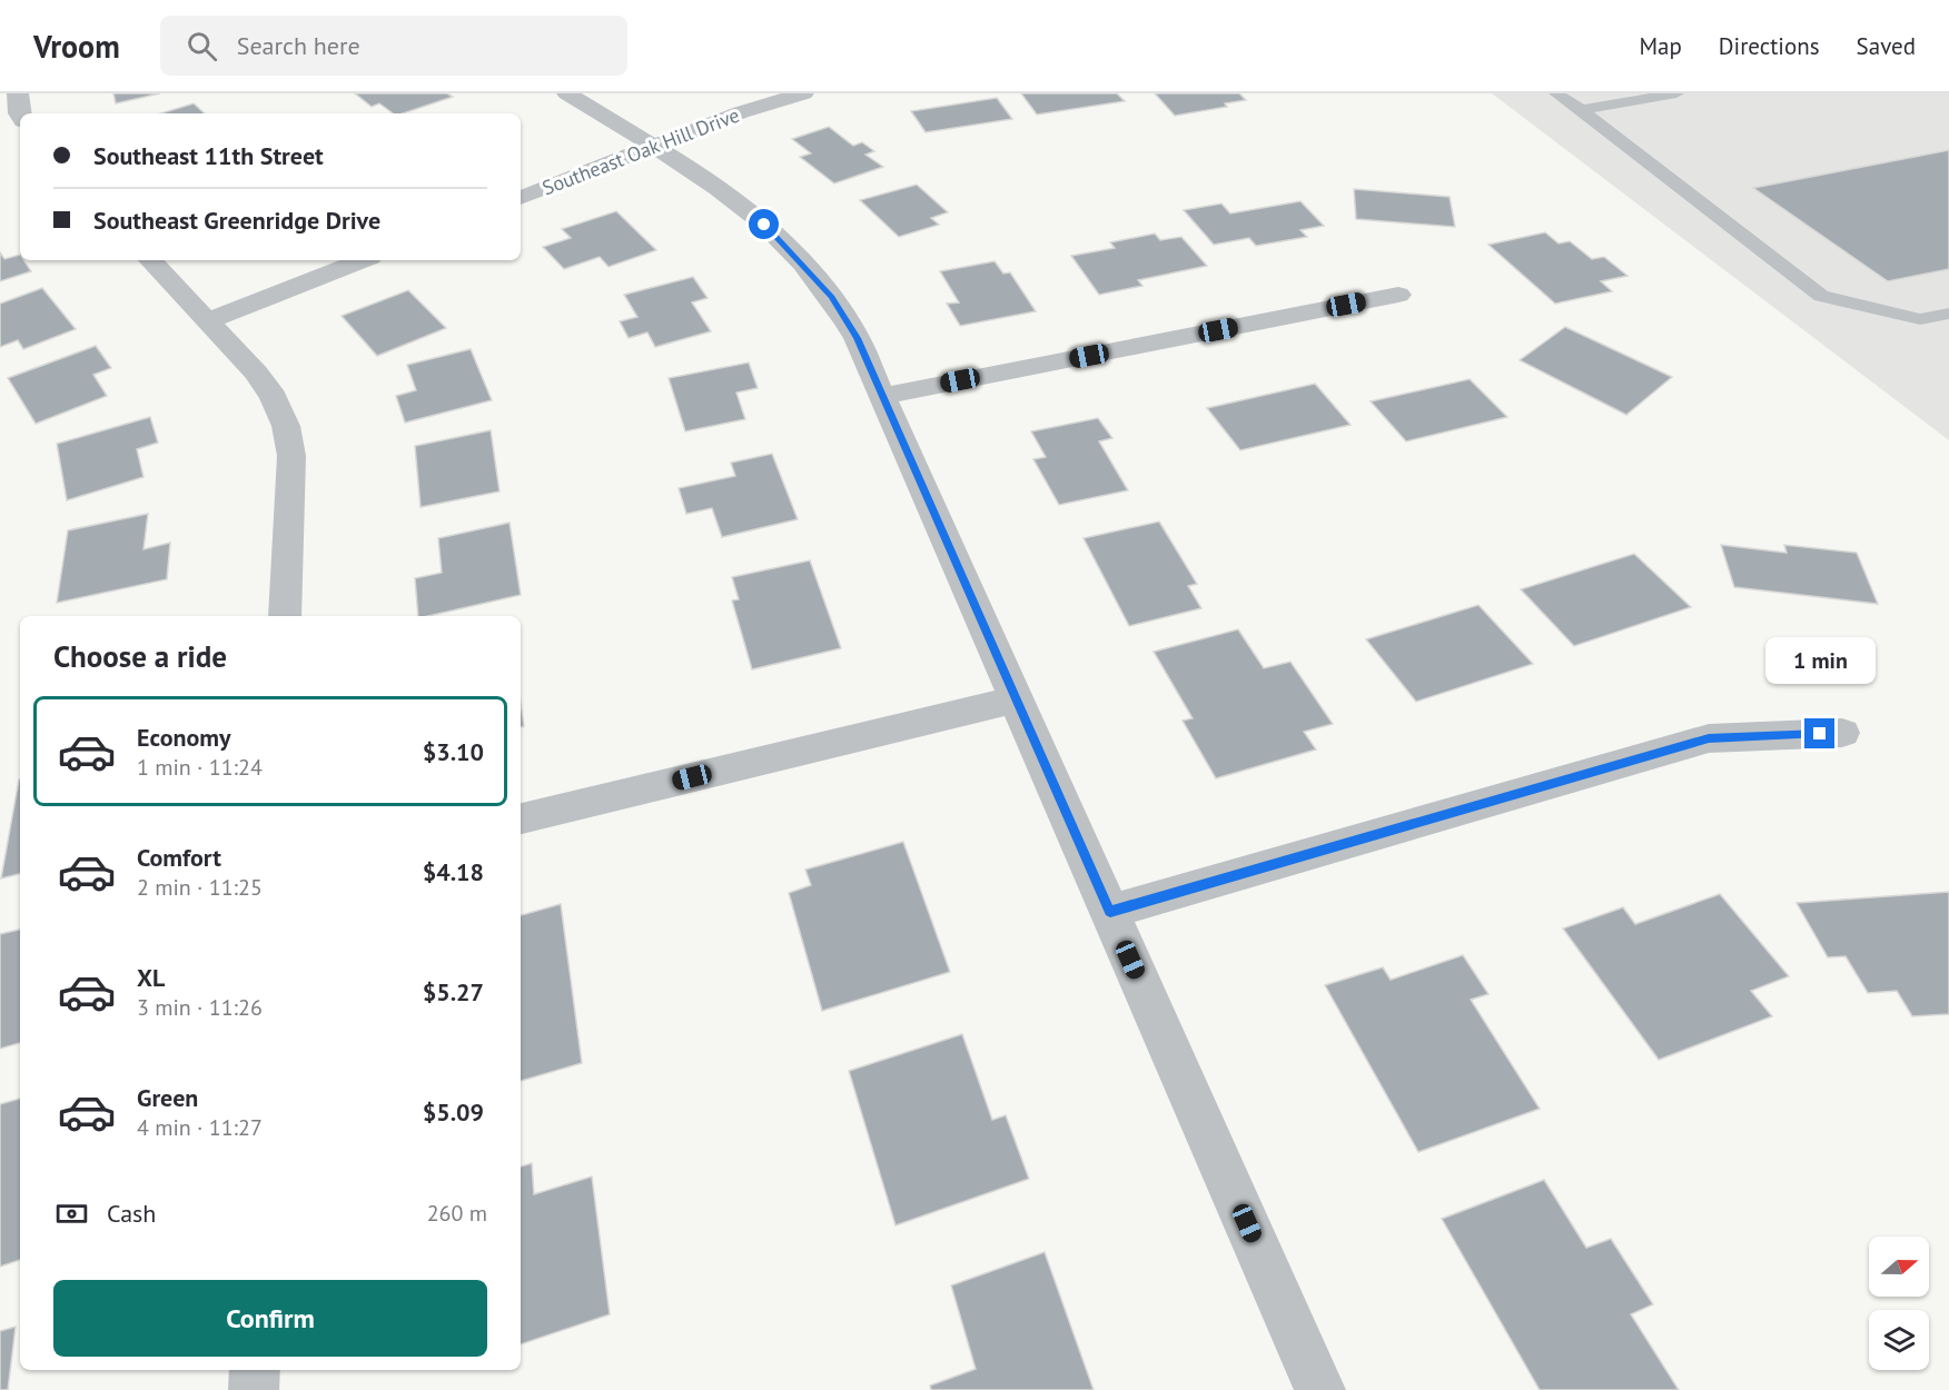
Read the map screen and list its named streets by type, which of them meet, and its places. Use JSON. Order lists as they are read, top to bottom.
{
  "streets": {
    "street": ["Southeast Oak Hill Drive"]
  },
  "north": "right",
  "page": {
    "header": "Vroom",
    "search": "Search here",
    "nav": ["Map", "Directions", "Saved"],
    "banner": ["Southeast 11th Street", "Southeast Greenridge Drive"],
    "heading": "Choose a ride",
    "bubble": "1 min",
    "list": [
      {
        "name": "Economy",
        "note": "1 min · 11:24",
        "value": "$3.10"
      },
      {
        "name": "Comfort",
        "note": "2 min · 11:25",
        "value": "$4.18"
      },
      {
        "name": "XL",
        "note": "3 min · 11:26",
        "value": "$5.27"
      },
      {
        "name": "Green",
        "note": "4 min · 11:27",
        "value": "$5.09"
      }
    ],
    "pay": ["Cash", "260 m"],
    "buttons": "Confirm"
  }
}
